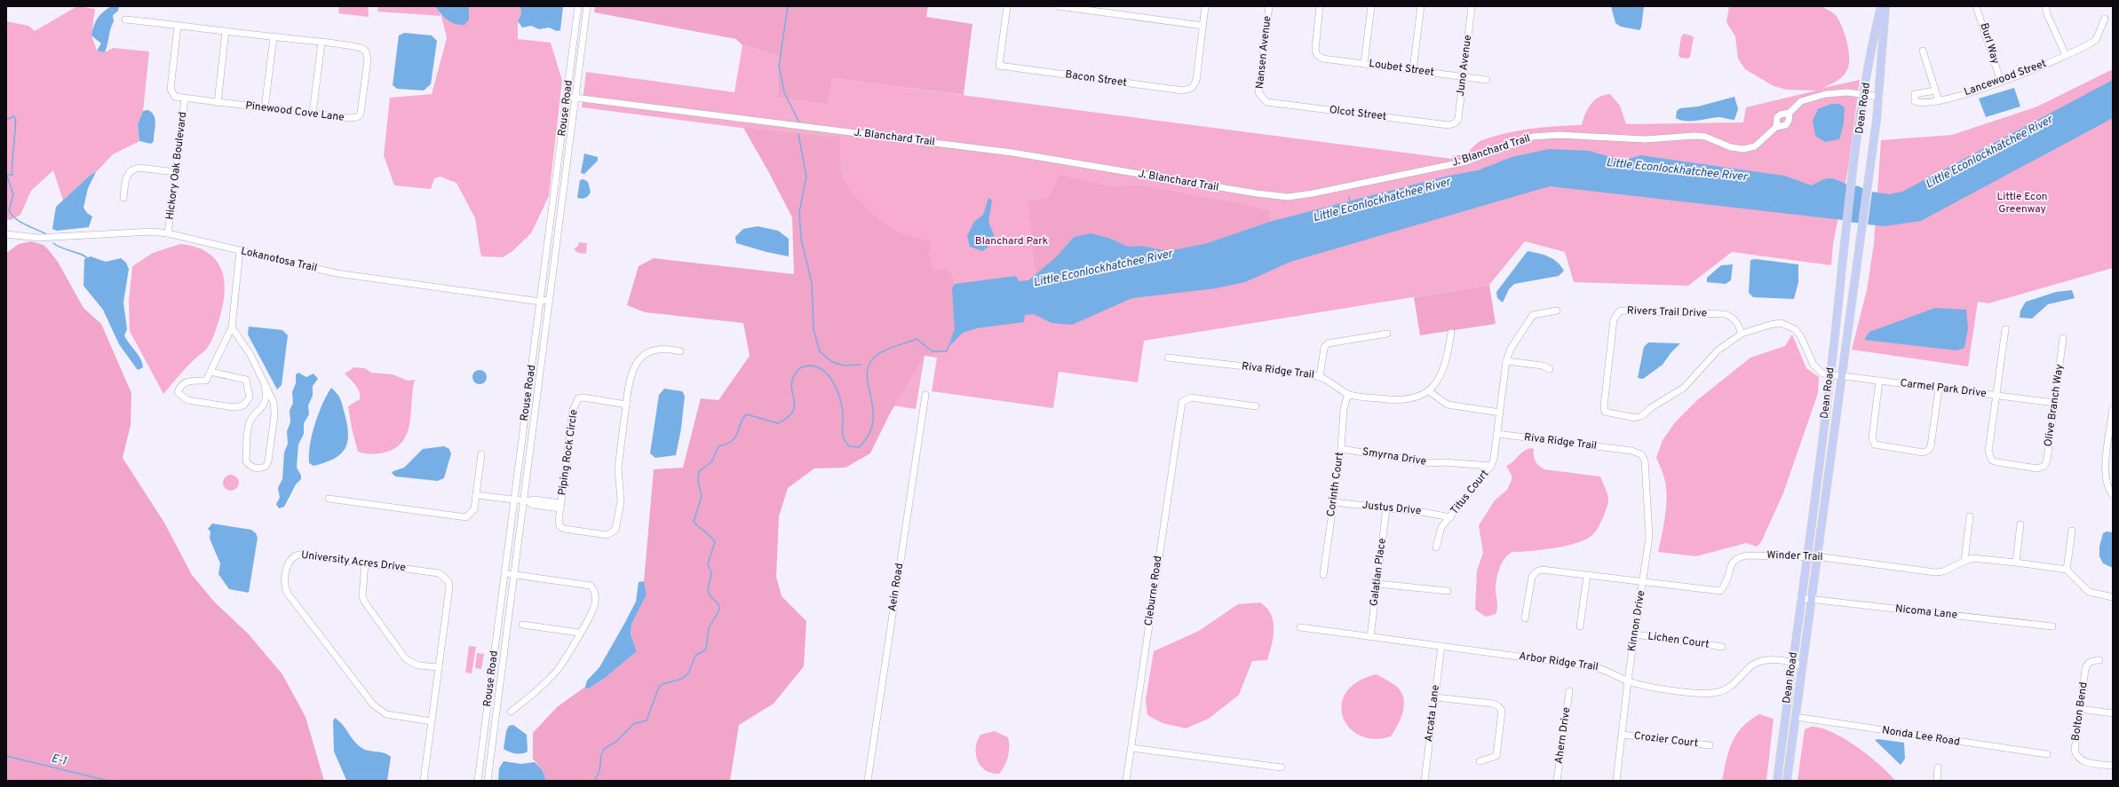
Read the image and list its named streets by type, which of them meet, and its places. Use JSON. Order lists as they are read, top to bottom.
{
  "streets": {
    "main road": ["Dean Road"],
    "street": [
      "Burl Way",
      "Nansen Avenue",
      "Juno Avenue",
      "Loubet Street",
      "Lancewood Street",
      "Bacon Street",
      "Rouse Road",
      "Pinewood Cove Lane",
      "Olcot Street",
      "J. Blanchard Trail",
      "Hickory Oak Boulevard",
      "Lokanotosa Trail",
      "Rivers Trail Drive",
      "Riva Ridge Trail",
      "Carmel Park Drive",
      "Olive Branch Way",
      "Piping Rock Circle",
      "Smyrna Drive",
      "Corinth Court",
      "Titus Court",
      "Justus Drive",
      "Winder Trail",
      "University Acres Drive",
      "Galatian Place",
      "Aein Road",
      "Cleburne Road",
      "Nicoma Lane",
      "Kinnon Drive",
      "Lichen Court",
      "Arbor Ridge Trail",
      "Bolton Bend",
      "Arcata Lane",
      "Ahern Drive",
      "Nonda Lee Road",
      "Crozier Court"
    ]
  },
  "crossings": [
    ["Burl Way", "Lancewood Street"],
    ["Nansen Avenue", "Olcot Street"],
    ["Juno Avenue", "Loubet Street"],
    ["Juno Avenue", "Olcot Street"],
    ["Rouse Road", "J. Blanchard Trail"],
    ["Rouse Road", "Lokanotosa Trail"],
    ["Rouse Road", "Piping Rock Circle"],
    ["Dean Road", "J. Blanchard Trail"],
    ["Dean Road", "Rivers Trail Drive"],
    ["Dean Road", "Carmel Park Drive"],
    ["Dean Road", "Winder Trail"],
    ["Dean Road", "Nicoma Lane"],
    ["Dean Road", "Arbor Ridge Trail"],
    ["Dean Road", "Nonda Lee Road"],
    ["Pinewood Cove Lane", "Hickory Oak Boulevard"],
    ["Hickory Oak Boulevard", "Lokanotosa Trail"],
    ["Rivers Trail Drive", "Carmel Park Drive"],
    ["Riva Ridge Trail", "Corinth Court"],
    ["Riva Ridge Trail", "Titus Court"],
    ["Riva Ridge Trail", "Kinnon Drive"],
    ["Carmel Park Drive", "Olive Branch Way"],
    ["Smyrna Drive", "Corinth Court"],
    ["Smyrna Drive", "Titus Court"],
    ["Corinth Court", "Justus Drive"],
    ["Titus Court", "Justus Drive"],
    ["Justus Drive", "Galatian Place"],
    ["Winder Trail", "Kinnon Drive"],
    ["Galatian Place", "Arbor Ridge Trail"],
    ["Kinnon Drive", "Lichen Court"],
    ["Kinnon Drive", "Arbor Ridge Trail"],
    ["Kinnon Drive", "Crozier Court"],
    ["Arbor Ridge Trail", "Arcata Lane"]
  ],
  "water": ["Little Econlockhatchee River", "E-1"],
  "parks": ["Little Econ Greenway", "Blanchard Park"]
}
